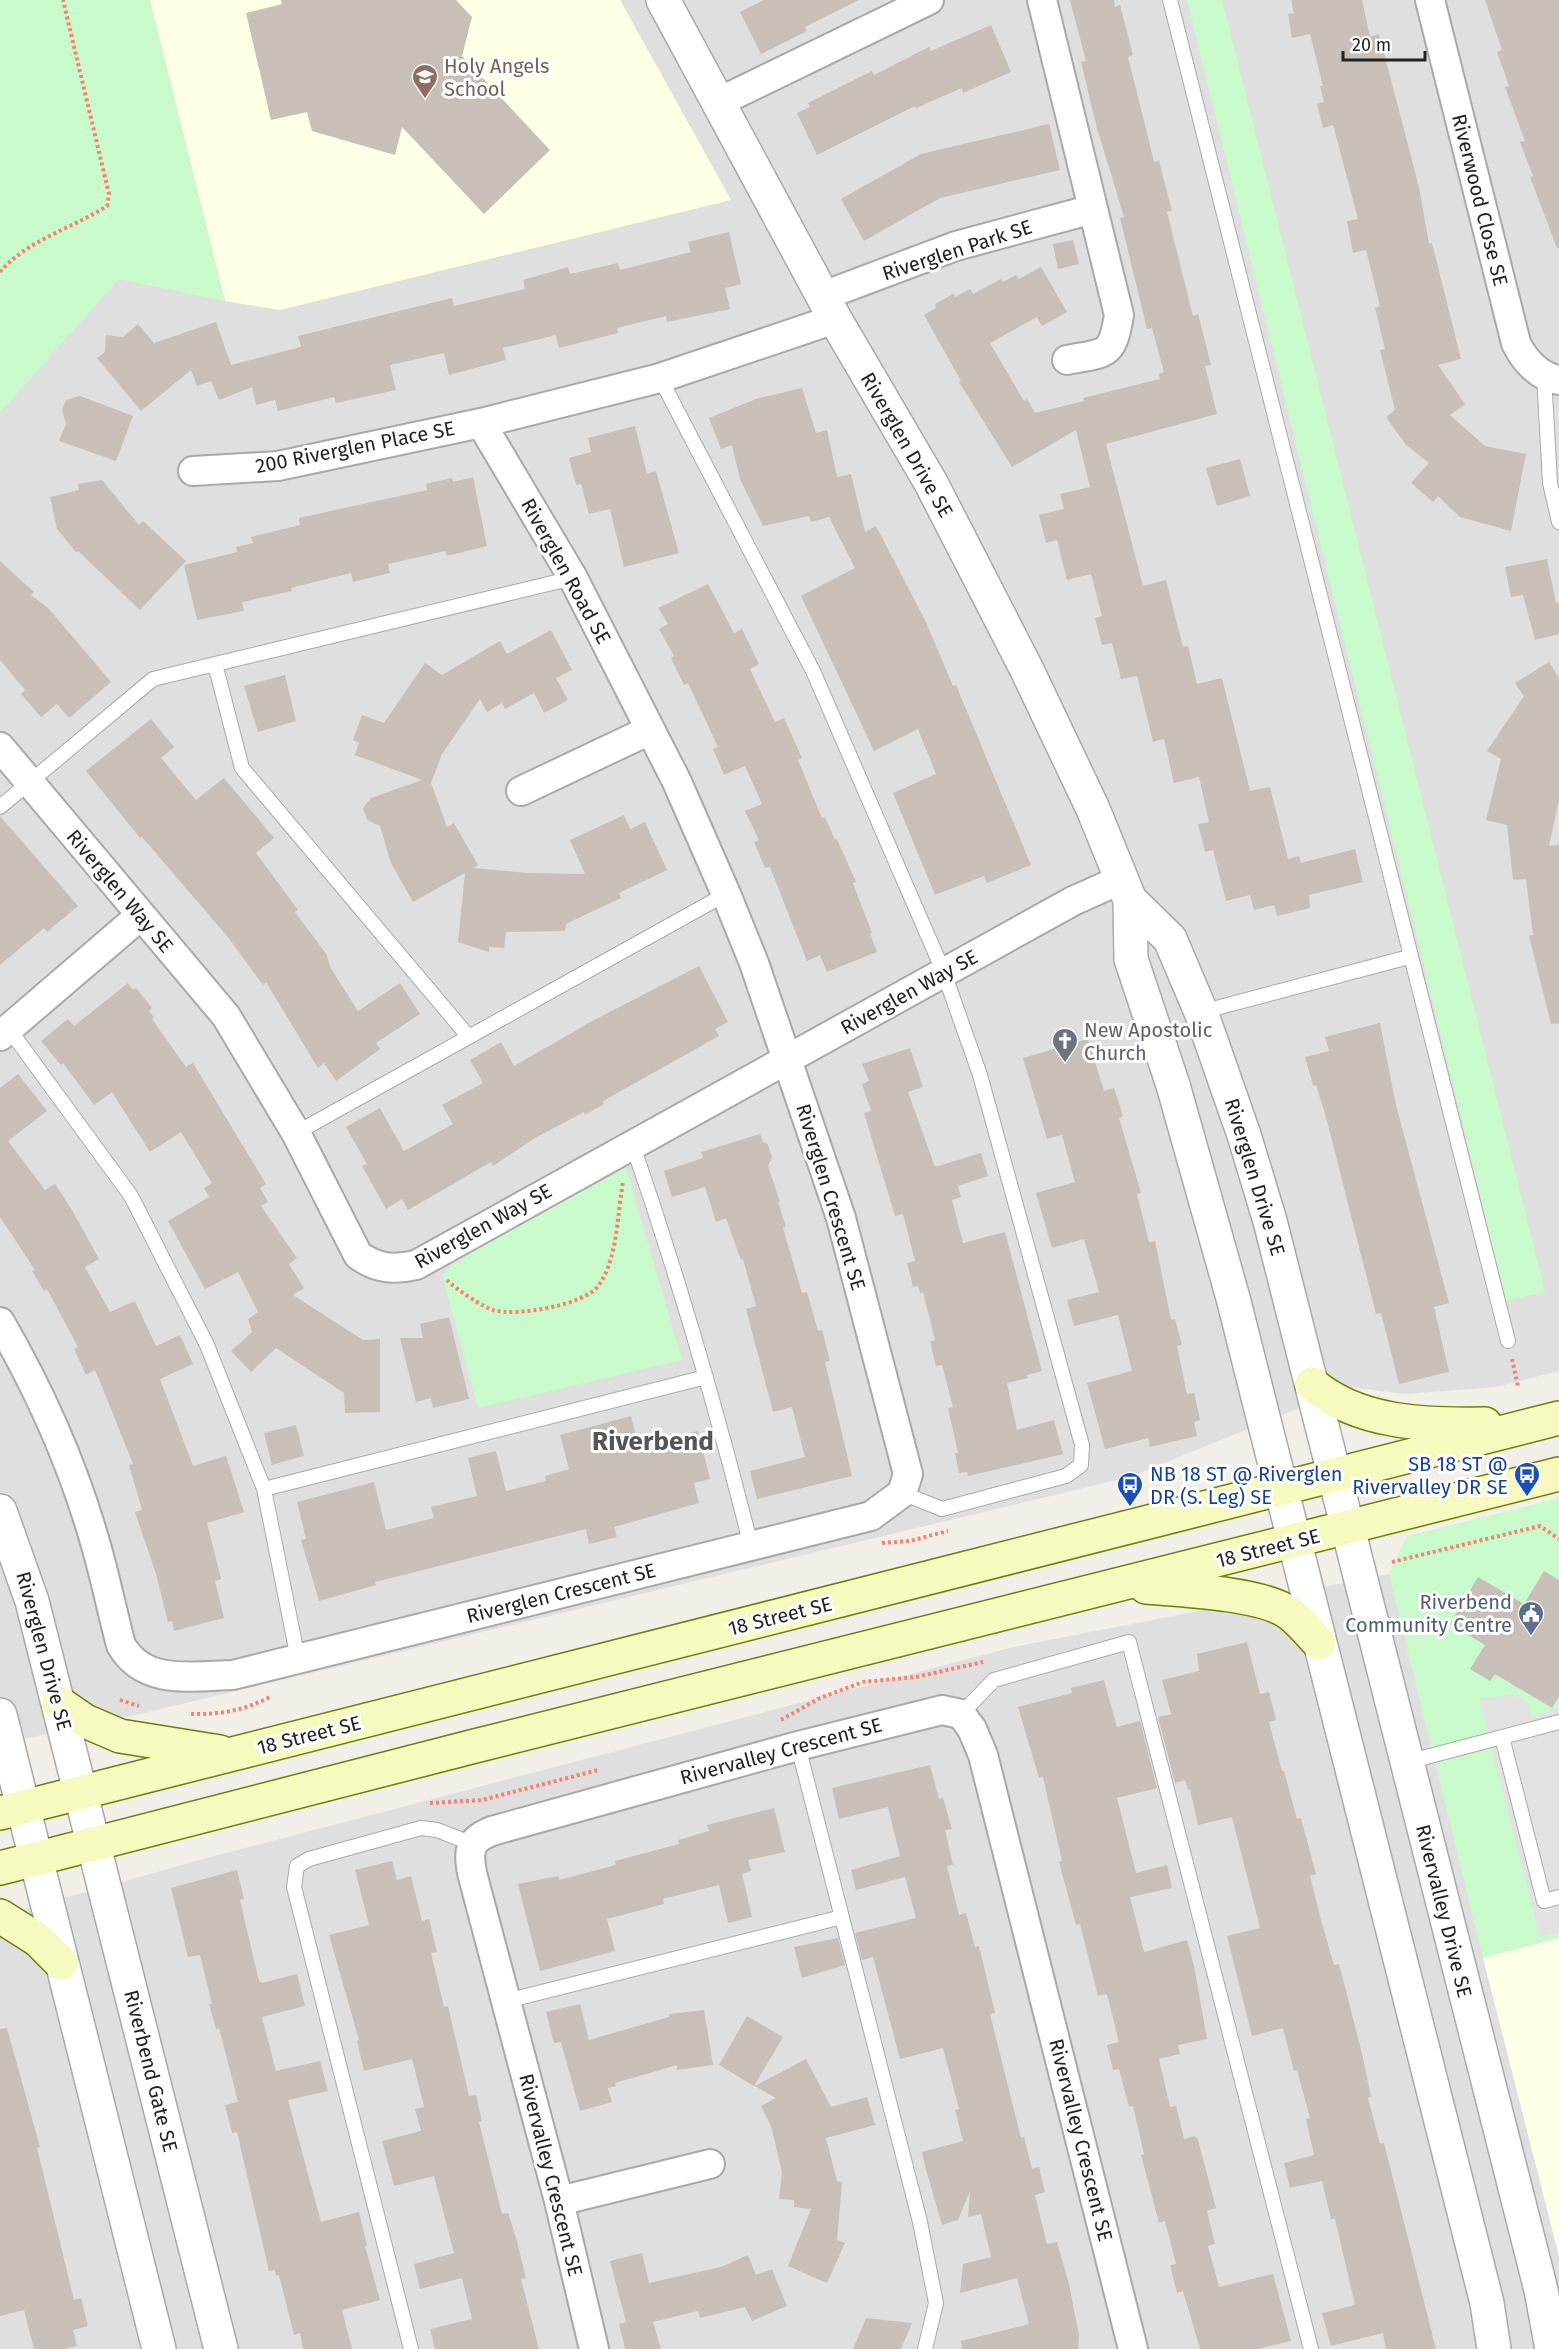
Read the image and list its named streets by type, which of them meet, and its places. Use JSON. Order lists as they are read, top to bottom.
{
  "streets": {
    "main road": ["18 Street SE"],
    "street": [
      "Riverwood Close SE",
      "Riverglen Park SE",
      "Riverglen Drive SE",
      "200 Riverglen Place SE",
      "Riverglen Road SE",
      "Riverglen Way SE",
      "Riverglen Crescent SE",
      "Rivervalley Crescent SE",
      "Rivervalley Drive SE",
      "Riverbend Gate SE"
    ]
  },
  "crossings": [
    ["Riverglen Park SE", "Riverglen Drive SE"],
    ["Riverglen Drive SE", "Riverglen Way SE"],
    ["Riverglen Drive SE", "18 Street SE"],
    ["Riverglen Drive SE", "Rivervalley Drive SE"],
    ["Riverglen Drive SE", "Riverbend Gate SE"],
    ["200 Riverglen Place SE", "Riverglen Road SE"],
    ["Riverglen Road SE", "Riverglen Way SE"],
    ["Riverglen Road SE", "Riverglen Crescent SE"],
    ["Riverglen Way SE", "Riverglen Crescent SE"],
    ["18 Street SE", "Rivervalley Drive SE"],
    ["18 Street SE", "Riverbend Gate SE"]
  ],
  "districts": ["Riverbend"],
  "places": {
    "school or university": ["Holy Angels School"],
    "church": ["New Apostolic Church"],
    "bus stop": ["SB 18 ST @ Rivervalley DR SE", "NB 18 ST @ Riverglen DR (S. Leg) SE"],
    "public building": ["Riverbend Community Centre"]
  },
  "scale_bar": "20 m"
}
